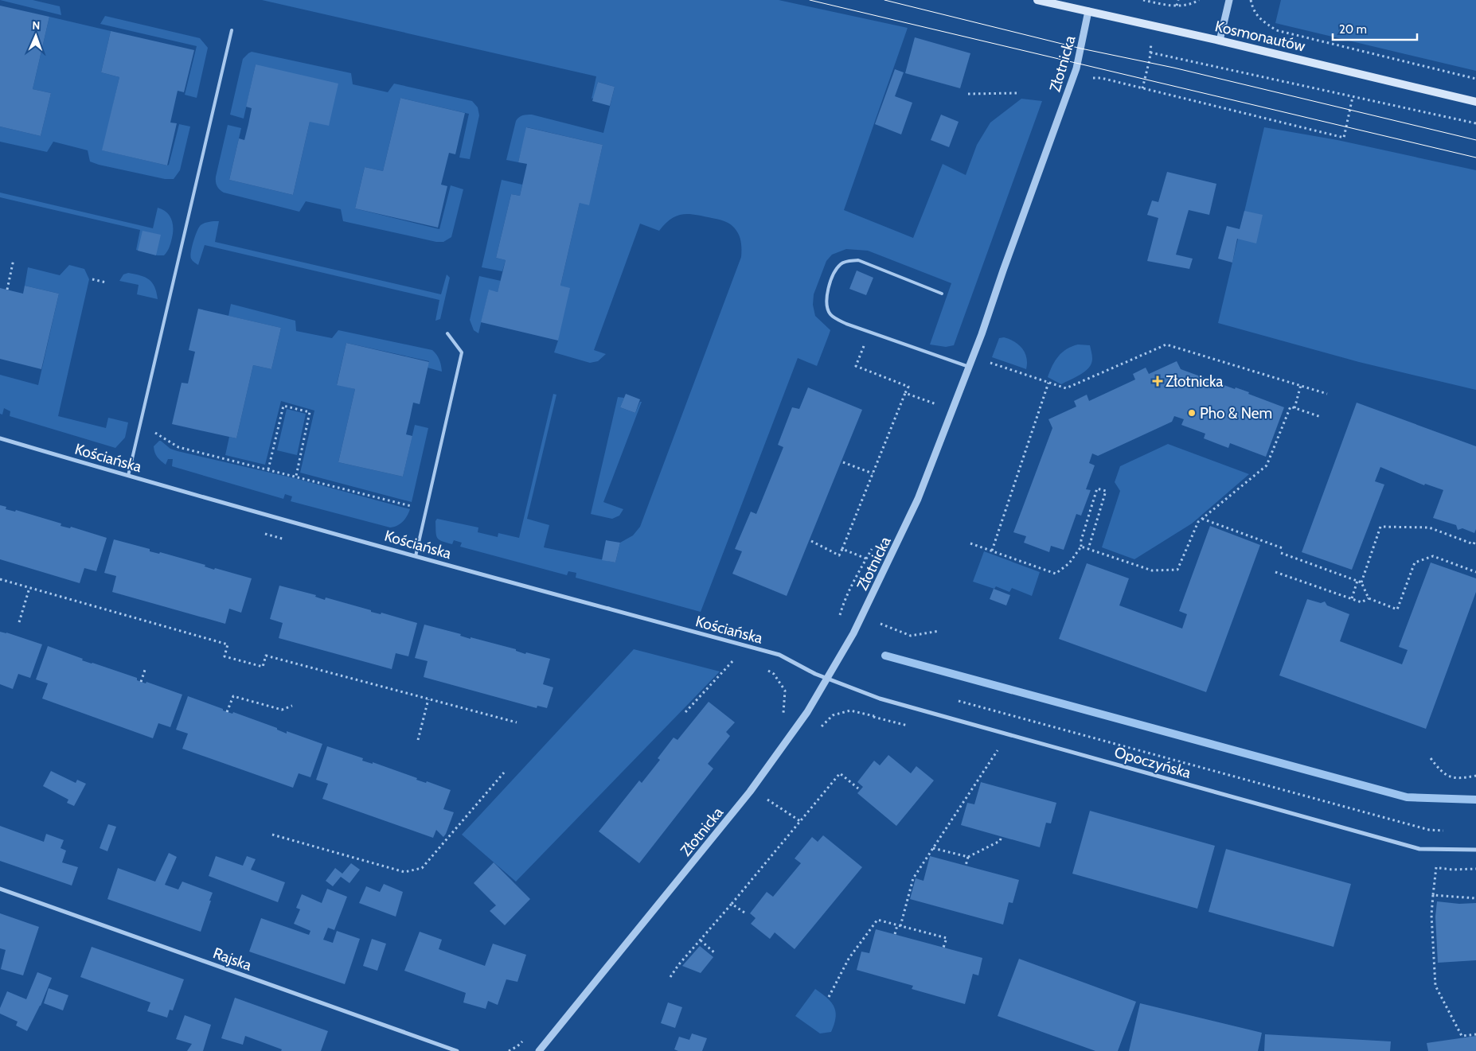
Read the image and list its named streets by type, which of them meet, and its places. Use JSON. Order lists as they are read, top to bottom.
{
  "streets": {
    "main road": ["Kosmonautów"],
    "street": [
      "Złotnicka",
      "Kościańska",
      "Opoczyńska",
      "Rajska"
    ]
  },
  "crossings": [
    ["Kosmonautów", "Złotnicka"],
    ["Złotnicka", "Kościańska"],
    ["Złotnicka", "Opoczyńska"],
    ["Kościańska", "Opoczyńska"]
  ],
  "places": {
    "health": ["Złotnicka"],
    "other": ["Pho & Nem"]
  },
  "scale_bar": "20 m",
  "north": "top"
}
